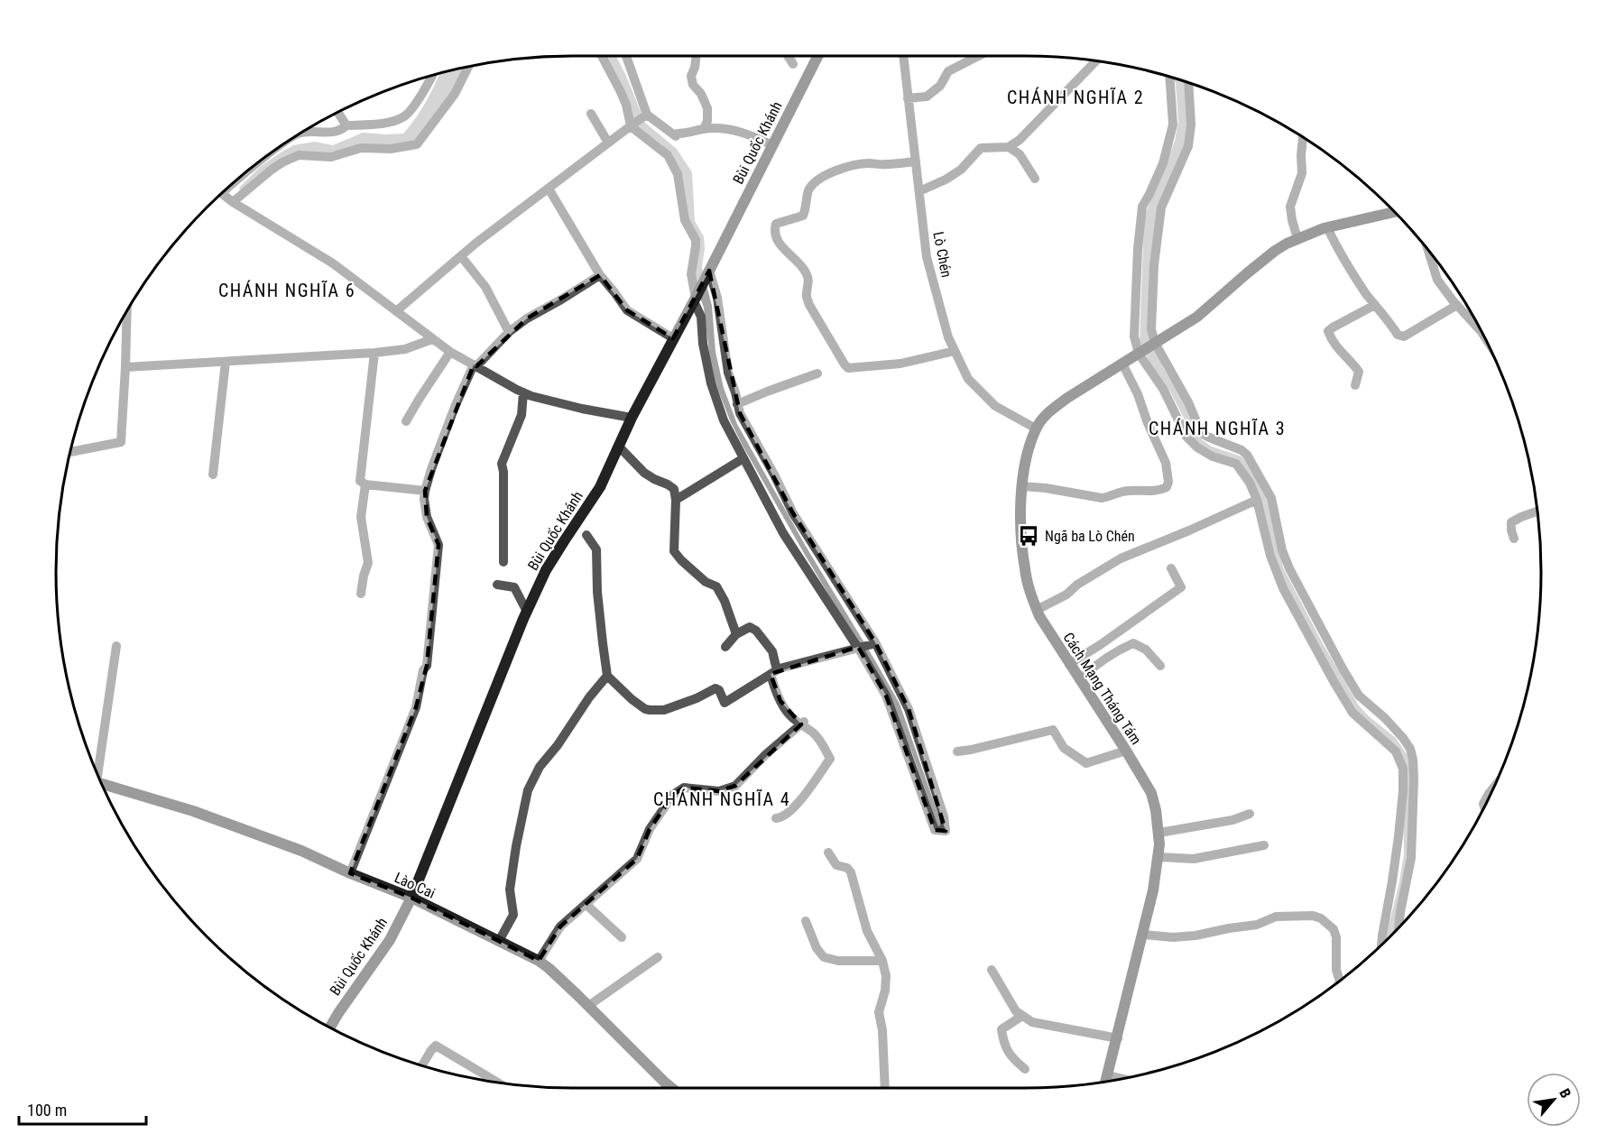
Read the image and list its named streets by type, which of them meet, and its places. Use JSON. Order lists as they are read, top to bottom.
{
  "streets": {
    "street": [
      "Bùi Quốc Khánh",
      "Lò Chén",
      "Cách Mạng Tháng Tám",
      "Lào Cai"
    ]
  },
  "crossings": [
    ["Bùi Quốc Khánh", "Lào Cai"],
    ["Lò Chén", "Cách Mạng Tháng Tám"]
  ],
  "districts": [
    "CHÁNH NGHĨA 2",
    "CHÁNH NGHĨA 6",
    "CHÁNH NGHĨA 3",
    "CHÁNH NGHĨA 4"
  ],
  "places": {
    "bus stop": ["Ngã ba Lò Chén"]
  },
  "scale_bar": "100 m",
  "north": "top right"
}
